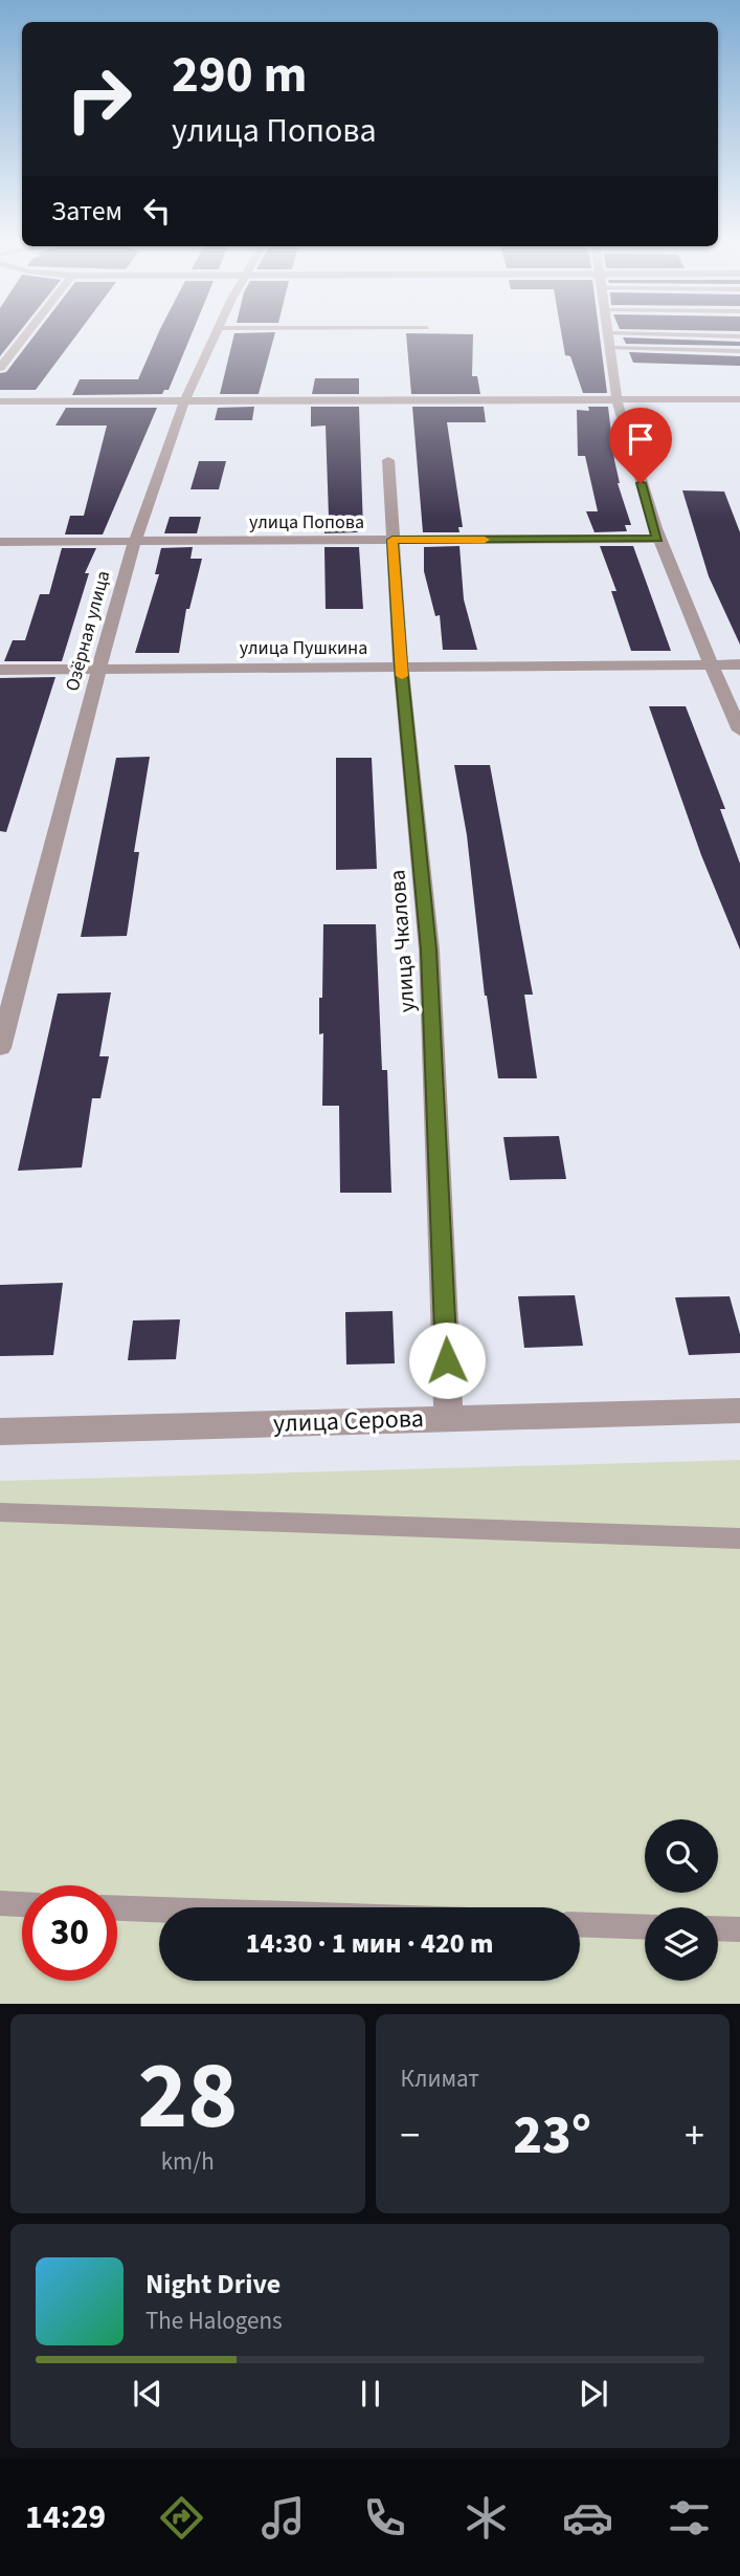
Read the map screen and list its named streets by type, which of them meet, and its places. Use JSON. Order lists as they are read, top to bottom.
{
  "streets": {
    "street": [
      "улица Попова",
      "Озёрная улица",
      "улица Пушкина",
      "улица Чкалова",
      "улица Серова"
    ]
  },
  "crossings": [
    ["улица Попова", "Озёрная улица"],
    ["улица Попова", "улица Чкалова"],
    ["Озёрная улица", "улица Пушкина"],
    ["улица Пушкина", "улица Чкалова"],
    ["улица Чкалова", "улица Серова"]
  ],
  "page": {
    "turn": ["290 m", "улица Попова"],
    "then": "Затем",
    "limit": "30",
    "trip": "14:30 · 1 мин · 420 m",
    "tile": [
      ["28", "km/h"],
      "Климат"
    ],
    "heat": ["−", "23°", "+"],
    "song": ["Night Drive", "The Halogens"],
    "tabs": "14:29"
  }
}
